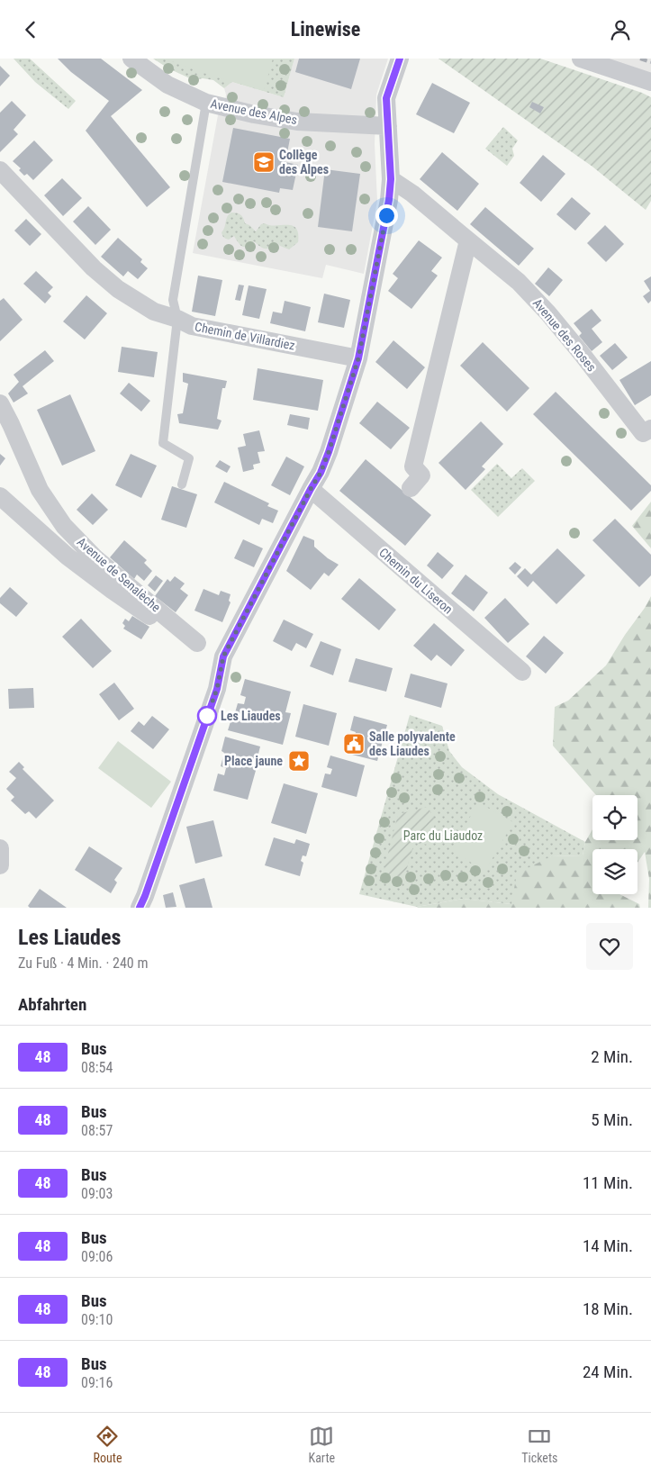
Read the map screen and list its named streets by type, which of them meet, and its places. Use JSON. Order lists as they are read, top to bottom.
{
  "streets": {
    "street": [
      "Avenue des Alpes",
      "Avenue des Roses",
      "Chemin de Villardiez",
      "Avenue de Senalèche",
      "Chemin du Liseron"
    ]
  },
  "parks": ["Parc du Liaudoz"],
  "places": {
    "school or university": ["Collège des Alpes"],
    "other": ["Les Liaudes"],
    "public building": ["Salle polyvalente des Liaudes"],
    "place": ["Place jaune"]
  },
  "lines": ["bus line 48"],
  "page": {
    "header": "Linewise",
    "heading": [
      ["Les Liaudes", "Zu Fuß · 4 Min. · 240 m"],
      "Abfahrten"
    ],
    "list": [
      {
        "mark": "48",
        "name": "Bus",
        "note": "08:54",
        "value": "2 Min."
      },
      {
        "mark": "48",
        "name": "Bus",
        "note": "08:57",
        "value": "5 Min."
      },
      {
        "mark": "48",
        "name": "Bus",
        "note": "09:03",
        "value": "11 Min."
      },
      {
        "mark": "48",
        "name": "Bus",
        "note": "09:06",
        "value": "14 Min."
      },
      {
        "mark": "48",
        "name": "Bus",
        "note": "09:10",
        "value": "18 Min."
      },
      {
        "mark": "48",
        "name": "Bus",
        "note": "09:16",
        "value": "24 Min."
      }
    ],
    "tabs": ["Route", "Karte", "Tickets"]
  }
}
